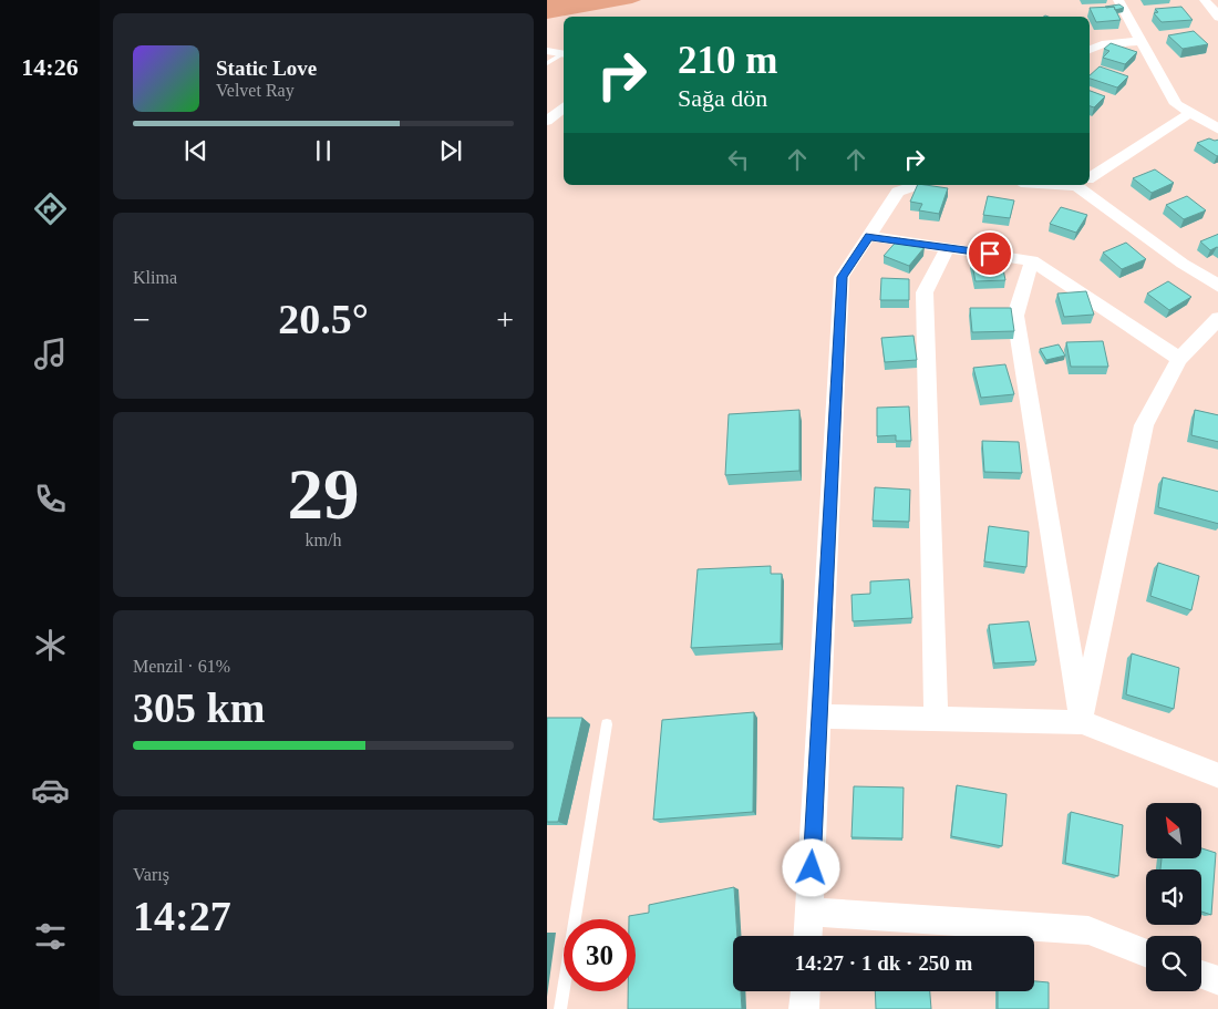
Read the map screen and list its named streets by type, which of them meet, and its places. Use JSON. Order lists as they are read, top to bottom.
{
  "north": "top left",
  "page": {
    "tabs": "14:26",
    "turn": ["210 m", "Sağa dön"],
    "song": ["Static Love", "Velvet Ray"],
    "tile": [
      "Klima",
      ["29", "km/h"],
      ["Menzil · 61%", "305 km"],
      ["Varış", "14:27"]
    ],
    "heat": ["−", "20.5°", "+"],
    "limit": "30",
    "trip": "14:27 · 1 dk · 250 m"
  }
}
